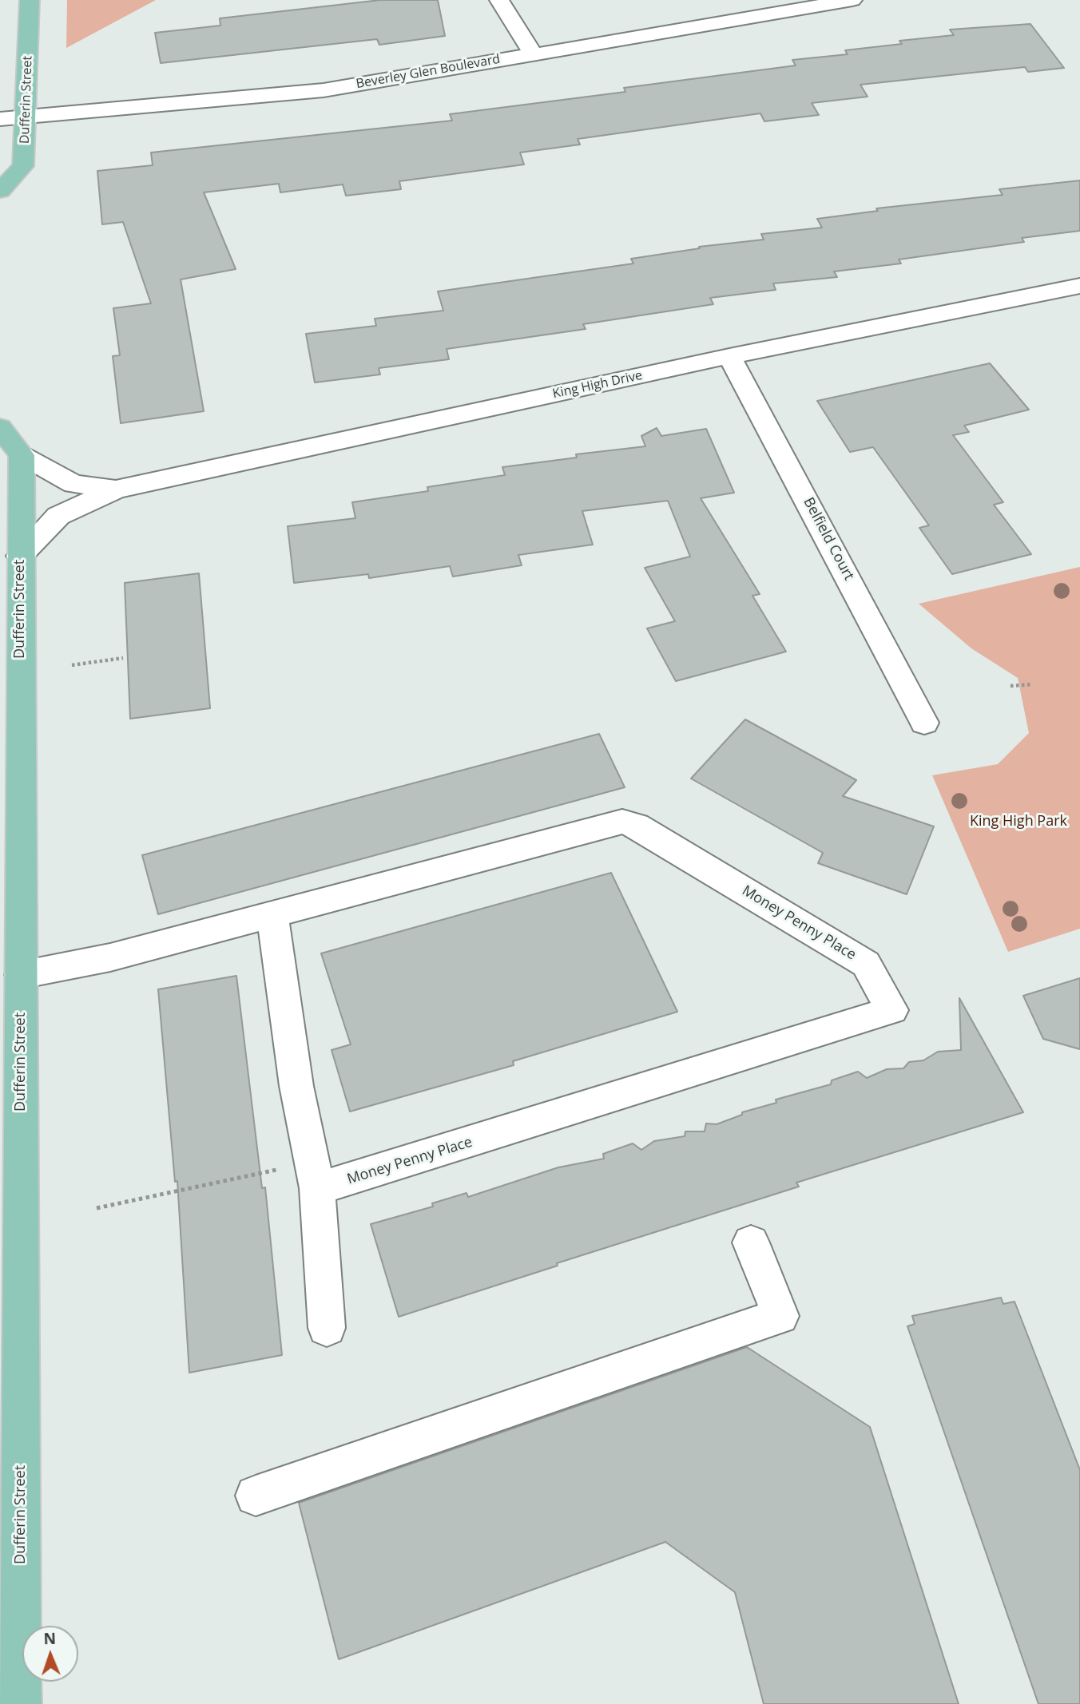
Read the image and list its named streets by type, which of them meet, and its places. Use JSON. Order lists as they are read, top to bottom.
{
  "streets": {
    "main road": ["Dufferin Street"],
    "street": [
      "Beverley Glen Boulevard",
      "King High Drive",
      "Belfield Court",
      "Money Penny Place"
    ]
  },
  "crossings": [
    ["Beverley Glen Boulevard", "Dufferin Street"],
    ["Dufferin Street", "King High Drive"],
    ["Dufferin Street", "Money Penny Place"],
    ["King High Drive", "Belfield Court"]
  ],
  "parks": ["King High Park"],
  "north": "top"
}
